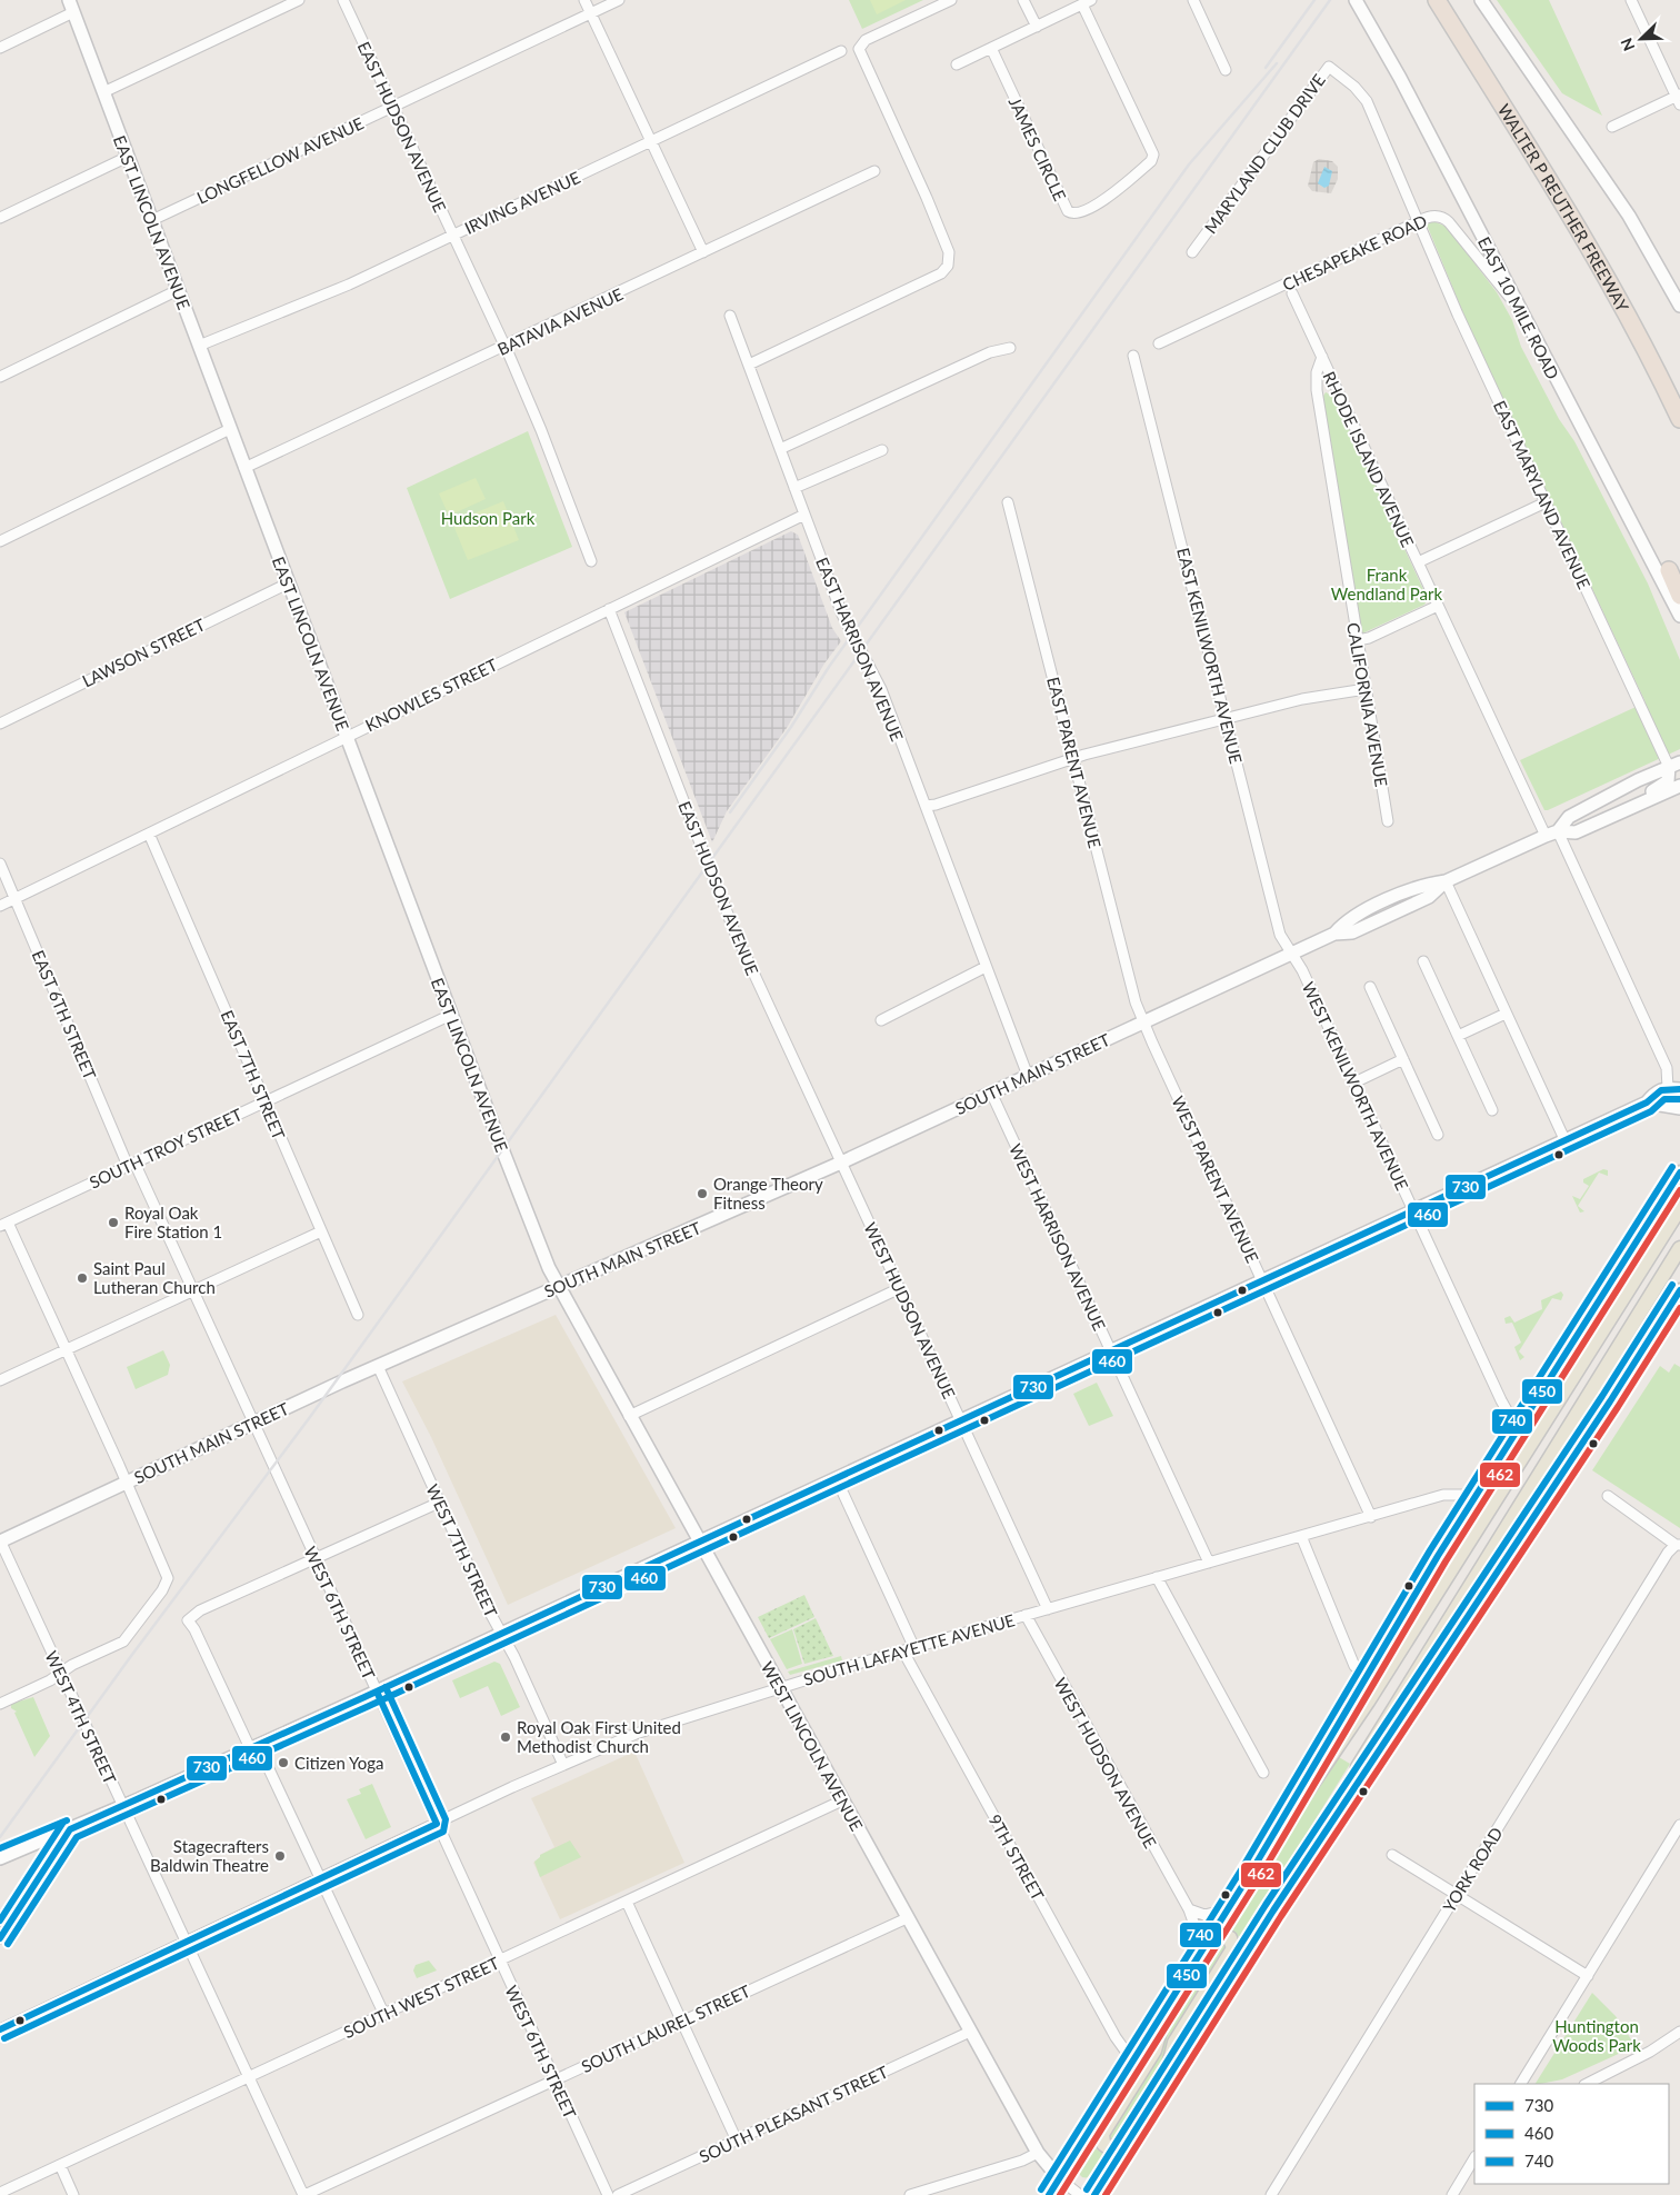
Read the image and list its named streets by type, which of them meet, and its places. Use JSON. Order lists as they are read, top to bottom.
{
  "streets": {
    "highway": ["WALTER P REUTHER FREEWAY"],
    "main road": [
      "EAST LINCOLN AVENUE",
      "EAST 10 MILE ROAD",
      "SOUTH MAIN STREET",
      "WEST LINCOLN AVENUE"
    ],
    "street": [
      "EAST HUDSON AVENUE",
      "JAMES CIRCLE",
      "MARYLAND CLUB DRIVE",
      "LONGFELLOW AVENUE",
      "IRVING AVENUE",
      "CHESAPEAKE ROAD",
      "BATAVIA AVENUE",
      "RHODE ISLAND AVENUE",
      "EAST MARYLAND AVENUE",
      "EAST HARRISON AVENUE",
      "LAWSON STREET",
      "EAST KENILWORTH AVENUE",
      "KNOWLES STREET",
      "CALIFORNIA AVENUE",
      "EAST PARENT AVENUE",
      "EAST 6TH STREET",
      "EAST 7TH STREET",
      "WEST KENILWORTH AVENUE",
      "SOUTH TROY STREET",
      "WEST PARENT AVENUE",
      "WEST HARRISON AVENUE",
      "WEST HUDSON AVENUE",
      "WEST 7TH STREET",
      "WEST 6TH STREET",
      "SOUTH LAFAYETTE AVENUE",
      "WEST 4TH STREET",
      "9TH STREET",
      "YORK ROAD",
      "SOUTH WEST STREET",
      "SOUTH LAUREL STREET",
      "SOUTH PLEASANT STREET"
    ]
  },
  "crossings": [
    ["EAST HUDSON AVENUE", "LONGFELLOW AVENUE"],
    ["EAST HUDSON AVENUE", "IRVING AVENUE"],
    ["EAST HUDSON AVENUE", "BATAVIA AVENUE"],
    ["EAST HUDSON AVENUE", "KNOWLES STREET"],
    ["EAST HUDSON AVENUE", "SOUTH MAIN STREET"],
    ["EAST HUDSON AVENUE", "WEST HUDSON AVENUE"],
    ["MARYLAND CLUB DRIVE", "CHESAPEAKE ROAD"],
    ["MARYLAND CLUB DRIVE", "EAST MARYLAND AVENUE"],
    ["LONGFELLOW AVENUE", "EAST LINCOLN AVENUE"],
    ["IRVING AVENUE", "EAST LINCOLN AVENUE"],
    ["EAST LINCOLN AVENUE", "BATAVIA AVENUE"],
    ["EAST LINCOLN AVENUE", "LAWSON STREET"],
    ["EAST LINCOLN AVENUE", "KNOWLES STREET"],
    ["EAST LINCOLN AVENUE", "SOUTH MAIN STREET"],
    ["EAST LINCOLN AVENUE", "SOUTH TROY STREET"],
    ["EAST LINCOLN AVENUE", "WEST LINCOLN AVENUE"],
    ["CHESAPEAKE ROAD", "EAST 10 MILE ROAD"],
    ["CHESAPEAKE ROAD", "EAST MARYLAND AVENUE"],
    ["RHODE ISLAND AVENUE", "CALIFORNIA AVENUE"],
    ["RHODE ISLAND AVENUE", "SOUTH MAIN STREET"],
    ["EAST MARYLAND AVENUE", "SOUTH MAIN STREET"],
    ["EAST HARRISON AVENUE", "KNOWLES STREET"],
    ["EAST HARRISON AVENUE", "SOUTH MAIN STREET"],
    ["EAST KENILWORTH AVENUE", "SOUTH MAIN STREET"],
    ["EAST KENILWORTH AVENUE", "WEST KENILWORTH AVENUE"],
    ["KNOWLES STREET", "EAST 6TH STREET"],
    ["KNOWLES STREET", "EAST 7TH STREET"],
    ["EAST PARENT AVENUE", "SOUTH MAIN STREET"],
    ["EAST PARENT AVENUE", "WEST PARENT AVENUE"],
    ["EAST 6TH STREET", "SOUTH MAIN STREET"],
    ["EAST 6TH STREET", "SOUTH TROY STREET"],
    ["EAST 6TH STREET", "WEST 6TH STREET"],
    ["SOUTH MAIN STREET", "WEST KENILWORTH AVENUE"],
    ["SOUTH MAIN STREET", "WEST PARENT AVENUE"],
    ["SOUTH MAIN STREET", "WEST HARRISON AVENUE"],
    ["SOUTH MAIN STREET", "WEST HUDSON AVENUE"],
    ["SOUTH MAIN STREET", "WEST 7TH STREET"],
    ["SOUTH MAIN STREET", "WEST 6TH STREET"],
    ["SOUTH MAIN STREET", "WEST 4TH STREET"],
    ["SOUTH MAIN STREET", "WEST LINCOLN AVENUE"],
    ["EAST 7TH STREET", "SOUTH TROY STREET"],
    ["WEST PARENT AVENUE", "SOUTH LAFAYETTE AVENUE"],
    ["WEST HARRISON AVENUE", "SOUTH LAFAYETTE AVENUE"],
    ["WEST HUDSON AVENUE", "SOUTH LAFAYETTE AVENUE"],
    ["WEST 7TH STREET", "SOUTH LAFAYETTE AVENUE"],
    ["WEST 6TH STREET", "SOUTH LAFAYETTE AVENUE"],
    ["WEST 6TH STREET", "SOUTH WEST STREET"],
    ["WEST 6TH STREET", "SOUTH LAUREL STREET"],
    ["SOUTH LAFAYETTE AVENUE", "WEST 4TH STREET"],
    ["SOUTH LAFAYETTE AVENUE", "WEST LINCOLN AVENUE"],
    ["SOUTH LAFAYETTE AVENUE", "9TH STREET"],
    ["WEST 4TH STREET", "SOUTH WEST STREET"],
    ["WEST 4TH STREET", "SOUTH LAUREL STREET"],
    ["WEST LINCOLN AVENUE", "SOUTH WEST STREET"],
    ["WEST LINCOLN AVENUE", "SOUTH LAUREL STREET"],
    ["WEST LINCOLN AVENUE", "SOUTH PLEASANT STREET"]
  ],
  "parks": ["Hudson Park", "Frank Wendland Park", "Huntington Woods Park"],
  "places": [
    "Orange Theory Fitness",
    "Royal Oak Fire Station 1",
    "Saint Paul Lutheran Church",
    "Royal Oak First United Methodist Church",
    "Citizen Yoga",
    "Stagecrafters Baldwin Theatre"
  ],
  "lines": [
    "transit line 730",
    "transit line 460",
    "transit line 740",
    "transit line 450",
    "transit line 462"
  ],
  "legend": ["730", "460", "740"],
  "north": "bottom left"
}
